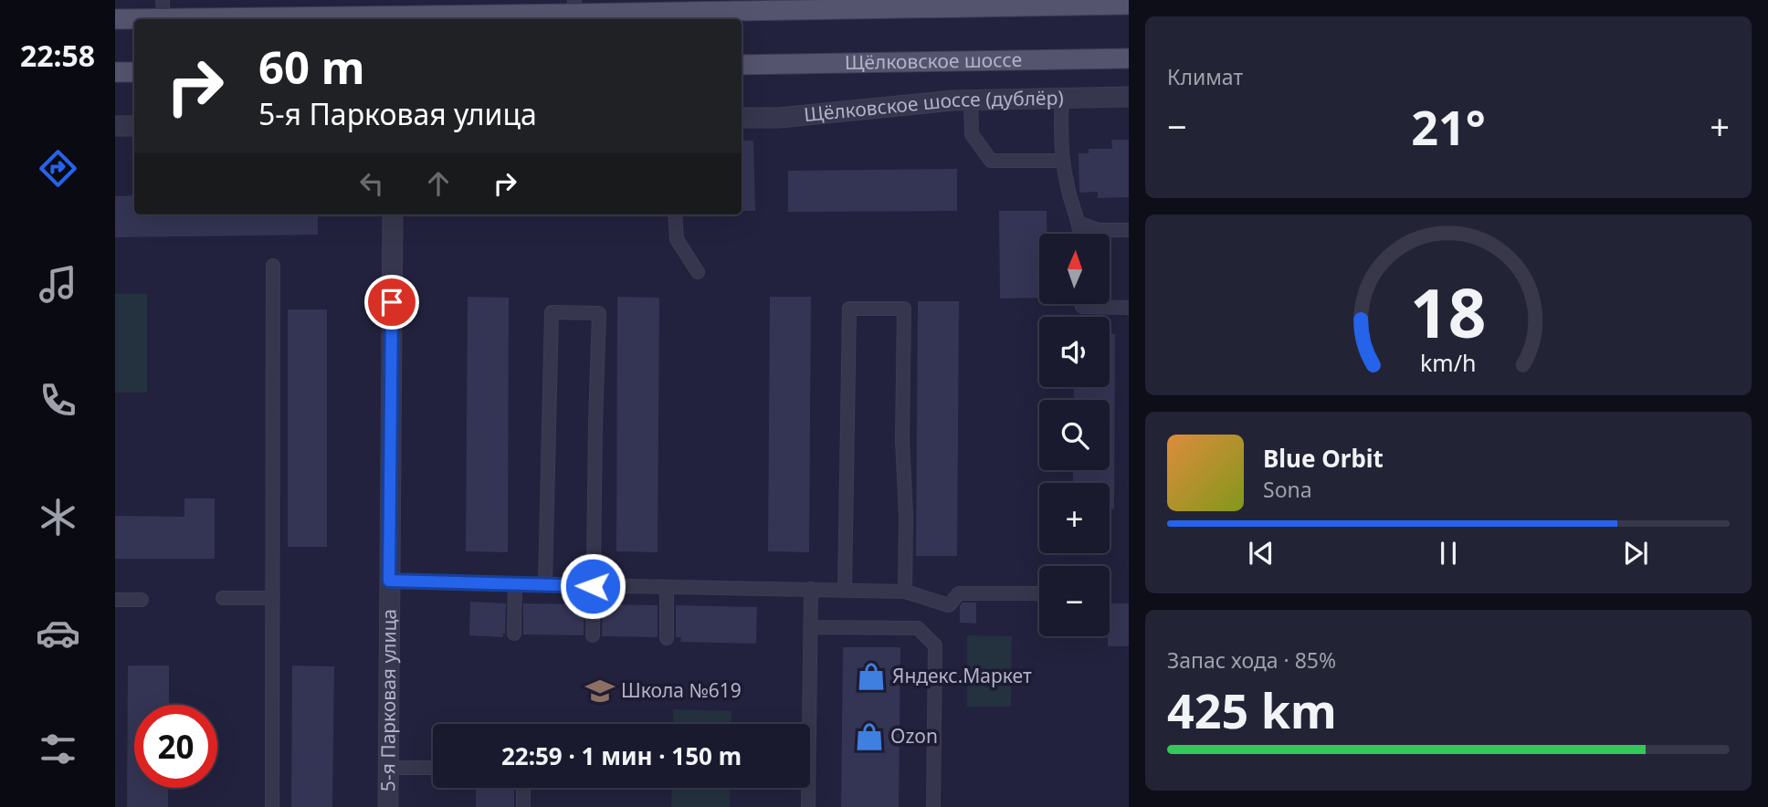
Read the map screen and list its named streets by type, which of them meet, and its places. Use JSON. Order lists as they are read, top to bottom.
{
  "streets": {
    "main road": ["Щёлковское шоссе"],
    "street": ["Щёлковское шоссе (дублёр)", "5-я Парковая улица"]
  },
  "places": {
    "shop": ["Яндекс.Маркет", "Ozon"],
    "school or university": ["Школа №619"]
  },
  "north": "top",
  "page": {
    "tabs": "22:58",
    "tile": [
      "Климат",
      ["Запас хода · 85%", "425 km"]
    ],
    "turn": ["60 m", "5-я Парковая улица"],
    "heat": ["−", "21°", "+"],
    "map_buttons": ["+", "−"],
    "song": ["Blue Orbit", "Sona"],
    "limit": "20",
    "trip": "22:59 · 1 мин · 150 m",
    "gauge": ["18", "km/h"]
  }
}
